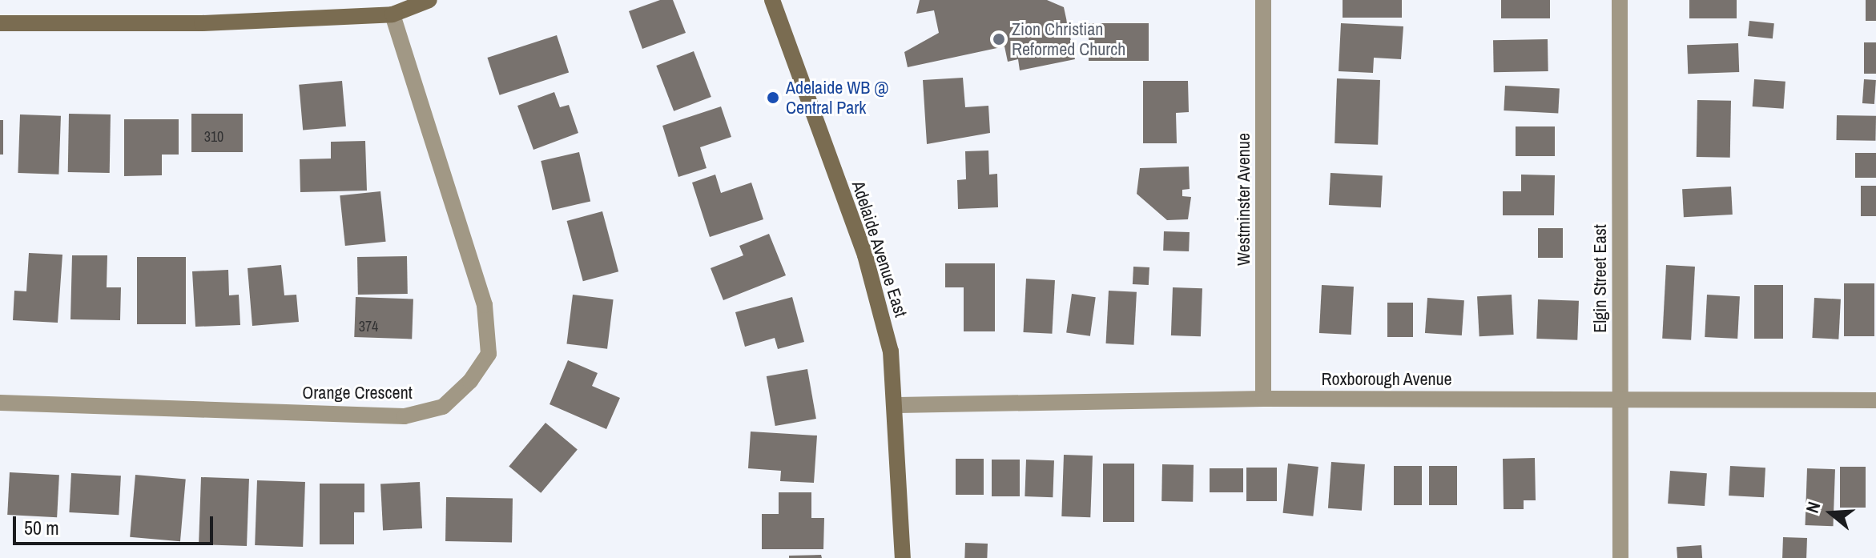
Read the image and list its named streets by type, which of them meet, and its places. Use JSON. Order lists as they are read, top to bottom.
{
  "streets": {
    "main road": ["Adelaide Avenue East"],
    "street": [
      "Westminster Avenue",
      "Elgin Street East",
      "Roxborough Avenue",
      "Orange Crescent"
    ]
  },
  "crossings": [
    ["Westminster Avenue", "Roxborough Avenue"],
    ["Adelaide Avenue East", "Roxborough Avenue"],
    ["Elgin Street East", "Roxborough Avenue"]
  ],
  "places": ["Zion Christian Reformed Church", "Adelaide WB @ Central Park"],
  "house_numbers": ["310", "374"],
  "scale_bar": "50 m",
  "north": "left"
}
